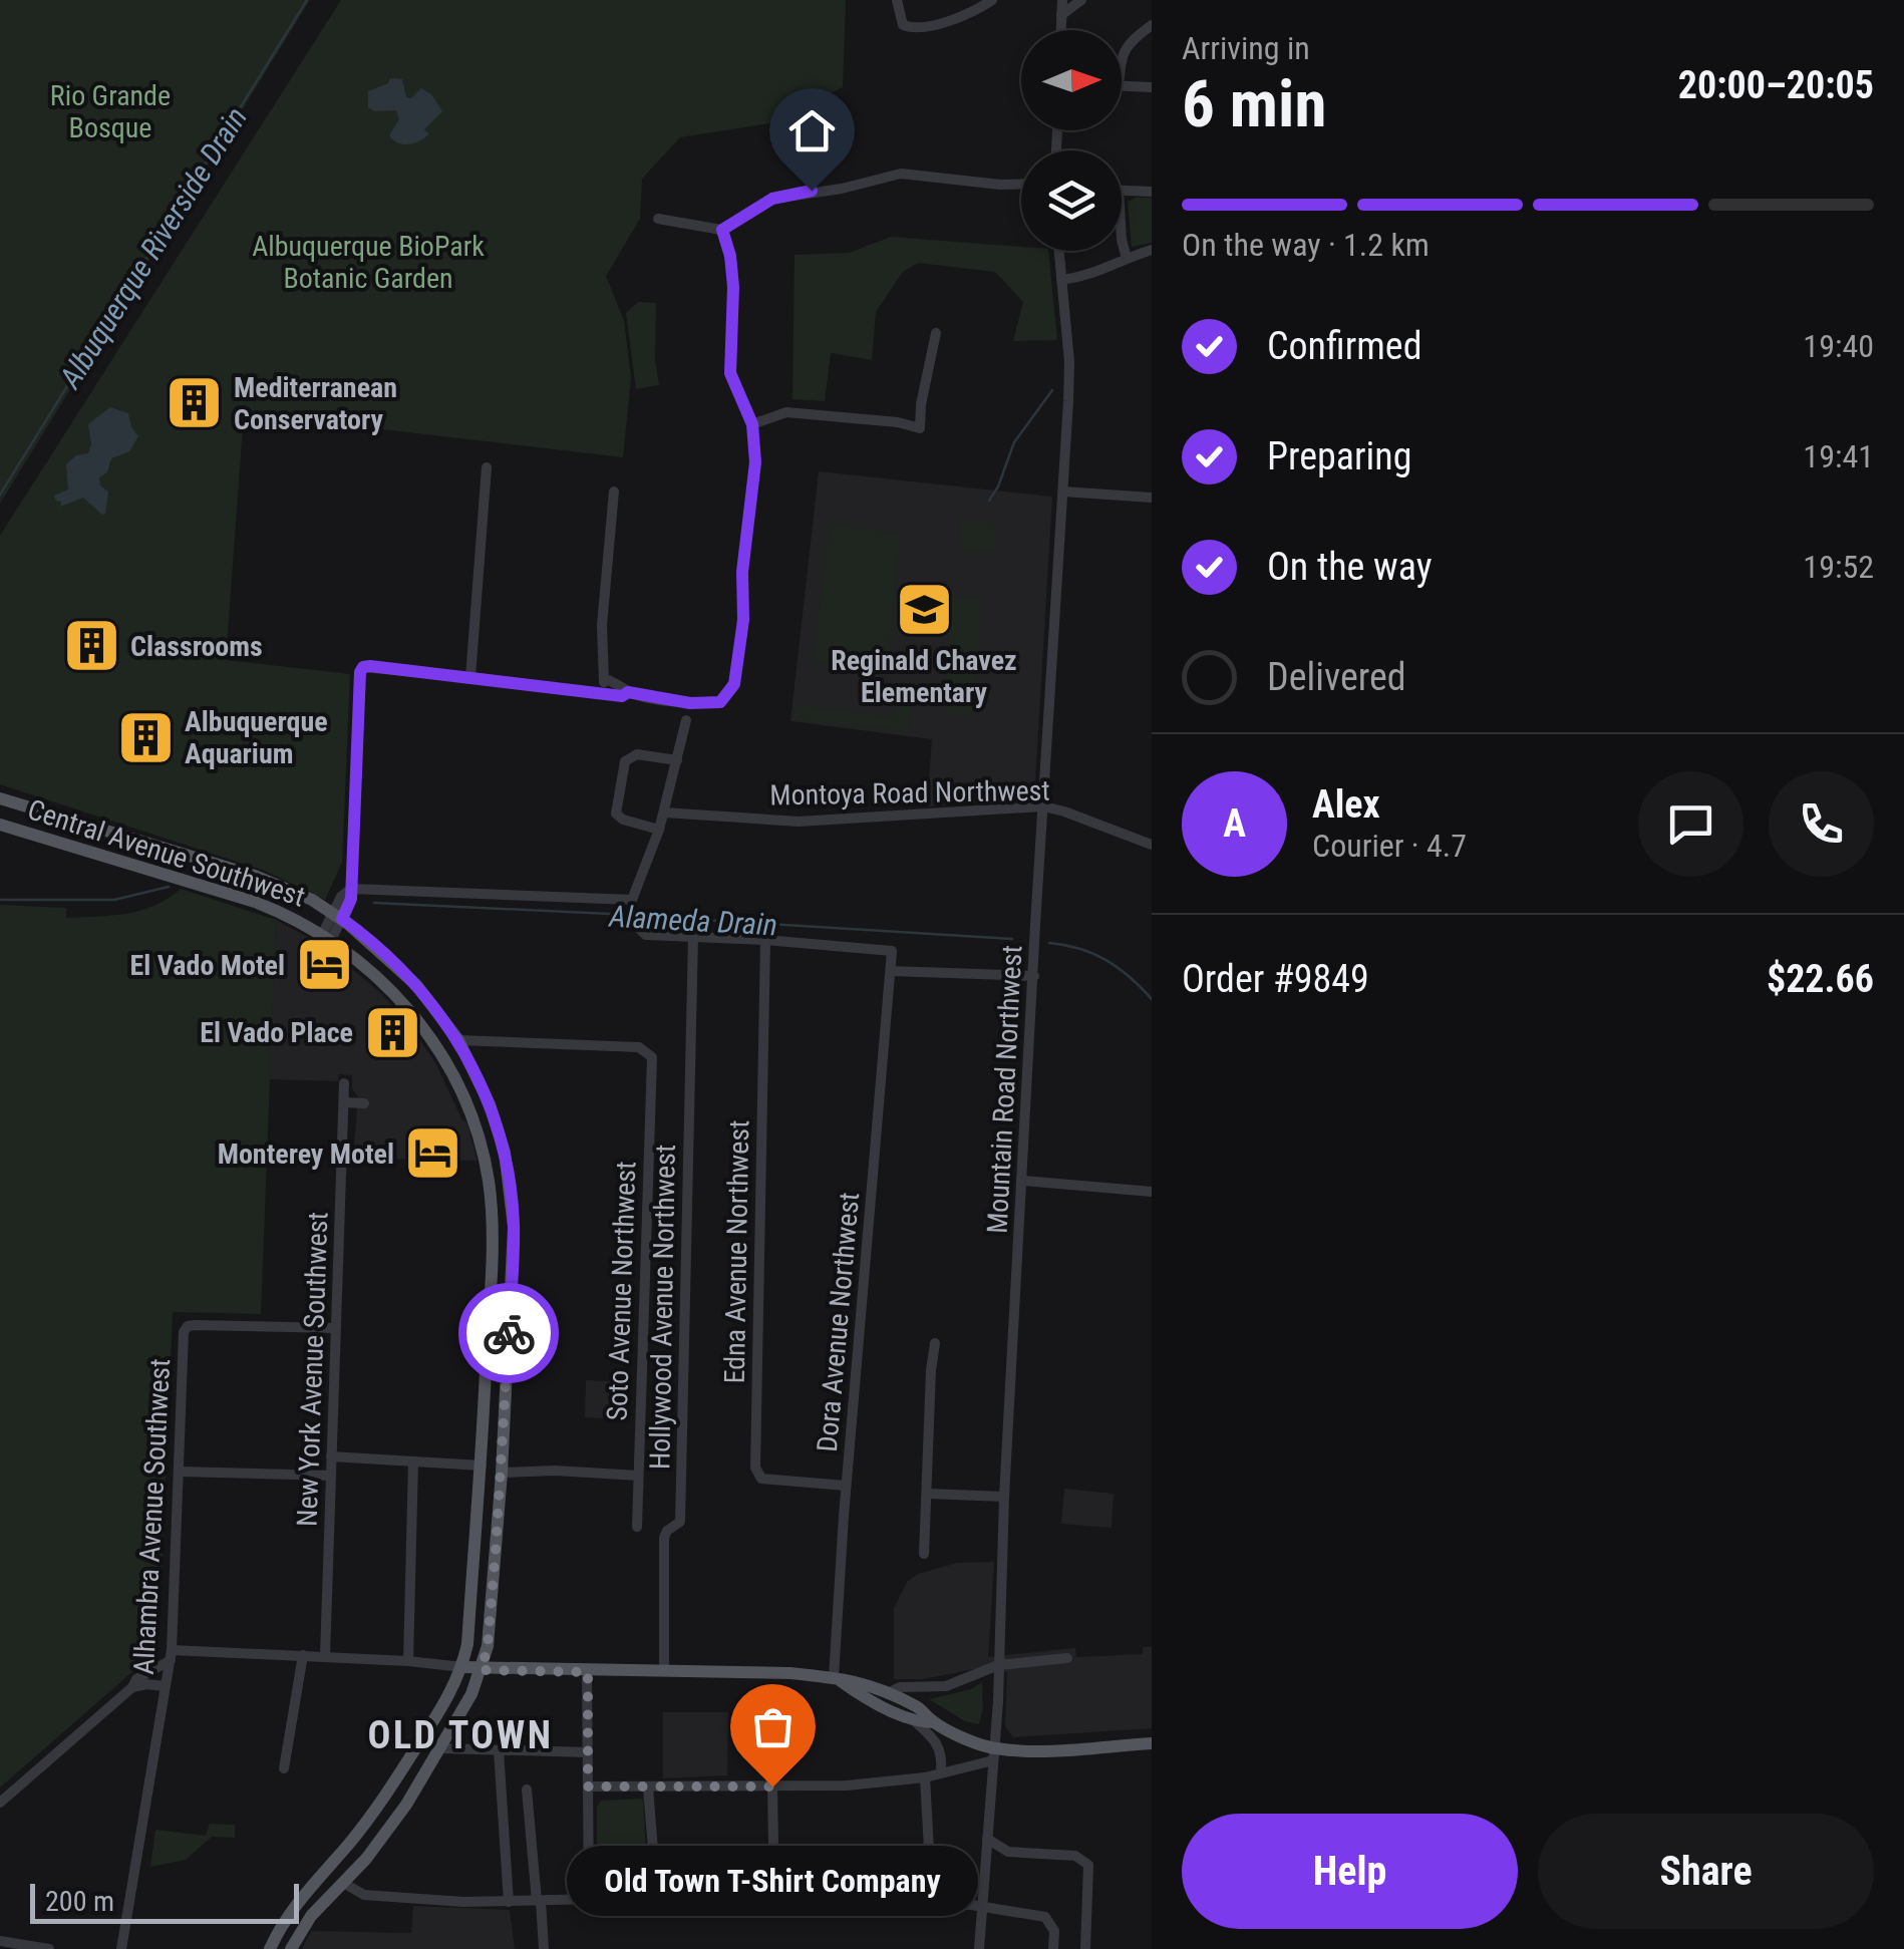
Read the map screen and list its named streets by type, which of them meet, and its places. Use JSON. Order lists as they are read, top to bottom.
{
  "streets": {
    "main road": ["Central Avenue Southwest"],
    "street": [
      "Montoya Road Northwest",
      "Mountain Road Northwest",
      "Edna Avenue Northwest",
      "Soto Avenue Northwest",
      "Hollywood Avenue Northwest",
      "Dora Avenue Northwest",
      "New York Avenue Southwest",
      "Alhambra Avenue Southwest"
    ]
  },
  "crossings": [
    ["Montoya Road Northwest", "Mountain Road Northwest"],
    ["Edna Avenue Northwest", "Dora Avenue Northwest"],
    ["New York Avenue Southwest", "Alhambra Avenue Southwest"]
  ],
  "districts": ["OLD TOWN"],
  "water": ["Albuquerque Riverside Drain", "Alameda Drain"],
  "parks": ["Rio Grande Bosque", "Albuquerque BioPark Botanic Garden"],
  "places": {
    "building": [
      "Mediterranean Conservatory",
      "Classrooms",
      "Albuquerque Aquarium",
      "El Vado Place"
    ],
    "school or university": ["Reginald Chavez Elementary"],
    "hotel": ["El Vado Motel", "Monterey Motel"],
    "other": ["Old Town T-Shirt Company"]
  },
  "scale_bar": "200 m",
  "north": "right",
  "page": {
    "heading": ["6 min", "Arriving in", "20:00–20:05"],
    "panel": [
      "Alex",
      "Courier · 4.7",
      "Order #9849",
      "$22.66"
    ],
    "bar": "On the way · 1.2 km",
    "list": [
      ["Confirmed", "19:40"],
      ["Preparing", "19:41"],
      ["On the way", "19:52"],
      "Delivered"
    ],
    "round": "A",
    "buttons": ["Help", "Share"],
    "bubble": "Old Town T-Shirt Company",
    "scale": "200 m"
  }
}
